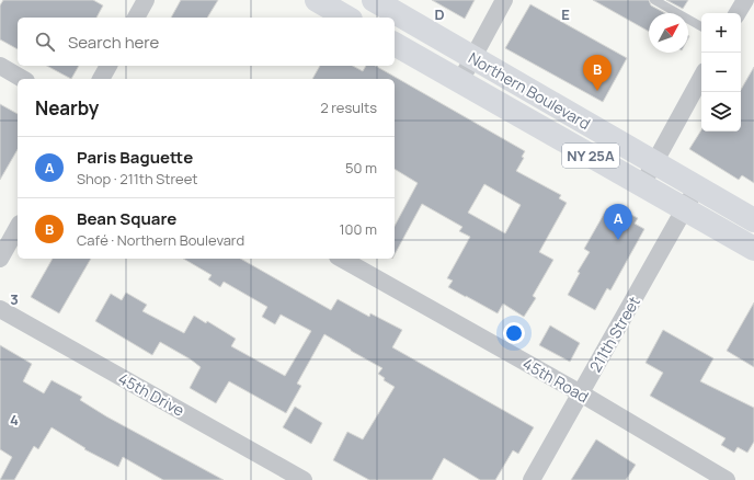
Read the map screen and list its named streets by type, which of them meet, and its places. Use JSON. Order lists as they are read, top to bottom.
{
  "streets": {
    "main road": ["Northern Boulevard", "NY 25A"],
    "street": ["211th Street", "45th Road", "45th Drive"]
  },
  "crossings": [
    ["Northern Boulevard", "211th Street"],
    ["211th Street", "45th Road"]
  ],
  "north": "top right",
  "page": {
    "map_buttons": ["+", "−"],
    "search": "Search here",
    "pins": ["B", "A"],
    "heading": ["Nearby", "2 results"],
    "list": [
      {
        "mark": "A",
        "name": "Paris Baguette",
        "note": "Shop · 211th Street",
        "value": "50 m"
      },
      {
        "mark": "B",
        "name": "Bean Square",
        "note": "Café · Northern Boulevard",
        "value": "100 m"
      }
    ]
  },
  "grid": {
    "columns": ["D", "E"],
    "rows": ["3", "4"]
  }
}
